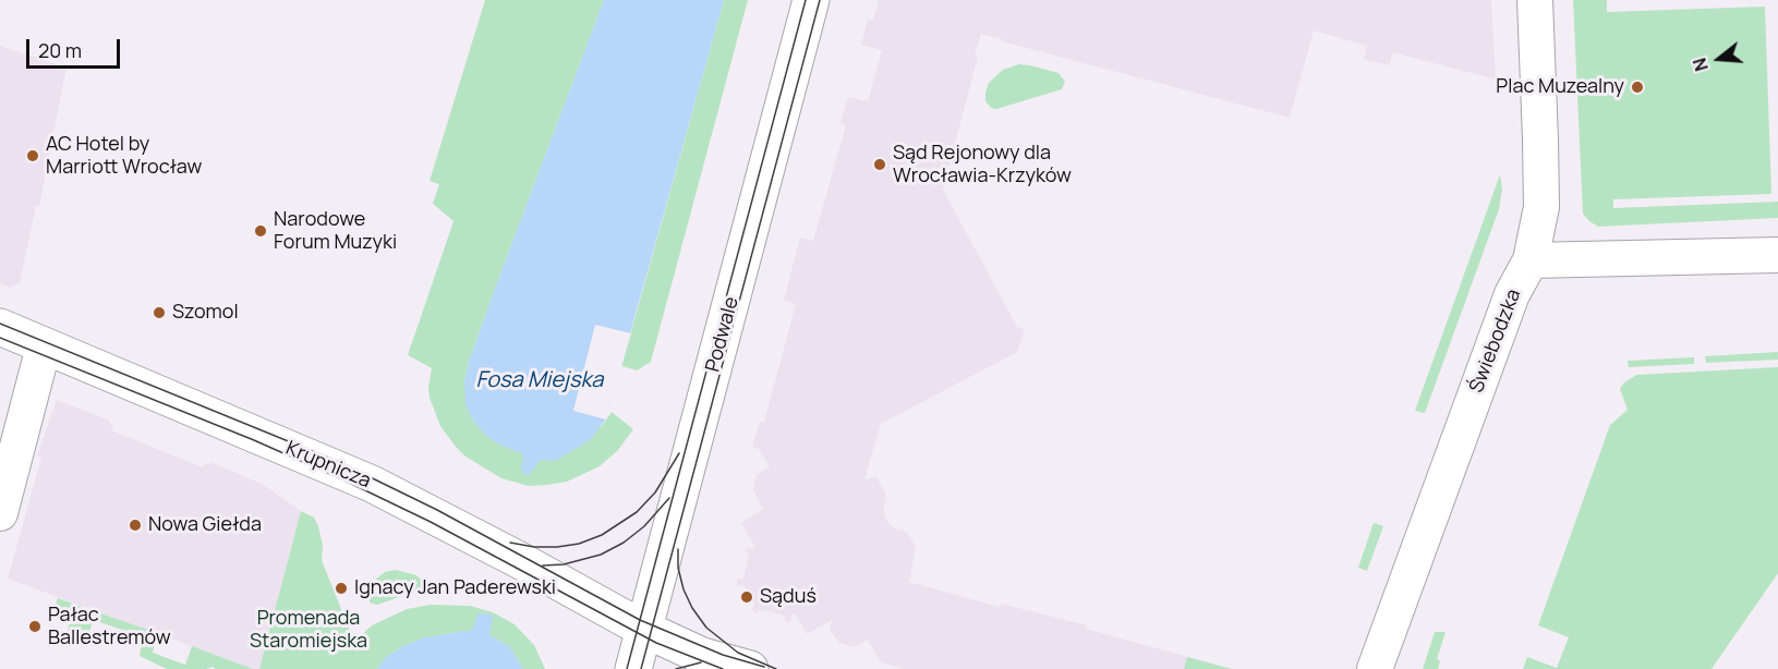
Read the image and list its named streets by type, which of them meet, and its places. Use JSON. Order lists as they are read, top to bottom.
{
  "streets": {
    "street": ["Podwale", "Świebodzka", "Krupnicza"]
  },
  "crossings": [
    ["Podwale", "Krupnicza"]
  ],
  "water": ["Fosa Miejska"],
  "parks": ["Promenada Staromiejska"],
  "places": [
    "Plac Muzealny",
    "AC Hotel by Marriott Wrocław",
    "Sąd Rejonowy dla Wrocławia-Krzyków",
    "Narodowe Forum Muzyki",
    "Szomol",
    "Nowa Giełda",
    "Ignacy Jan Paderewski",
    "Sąduś",
    "Pałac Ballestremów"
  ],
  "scale_bar": "20 m",
  "north": "left"
}
